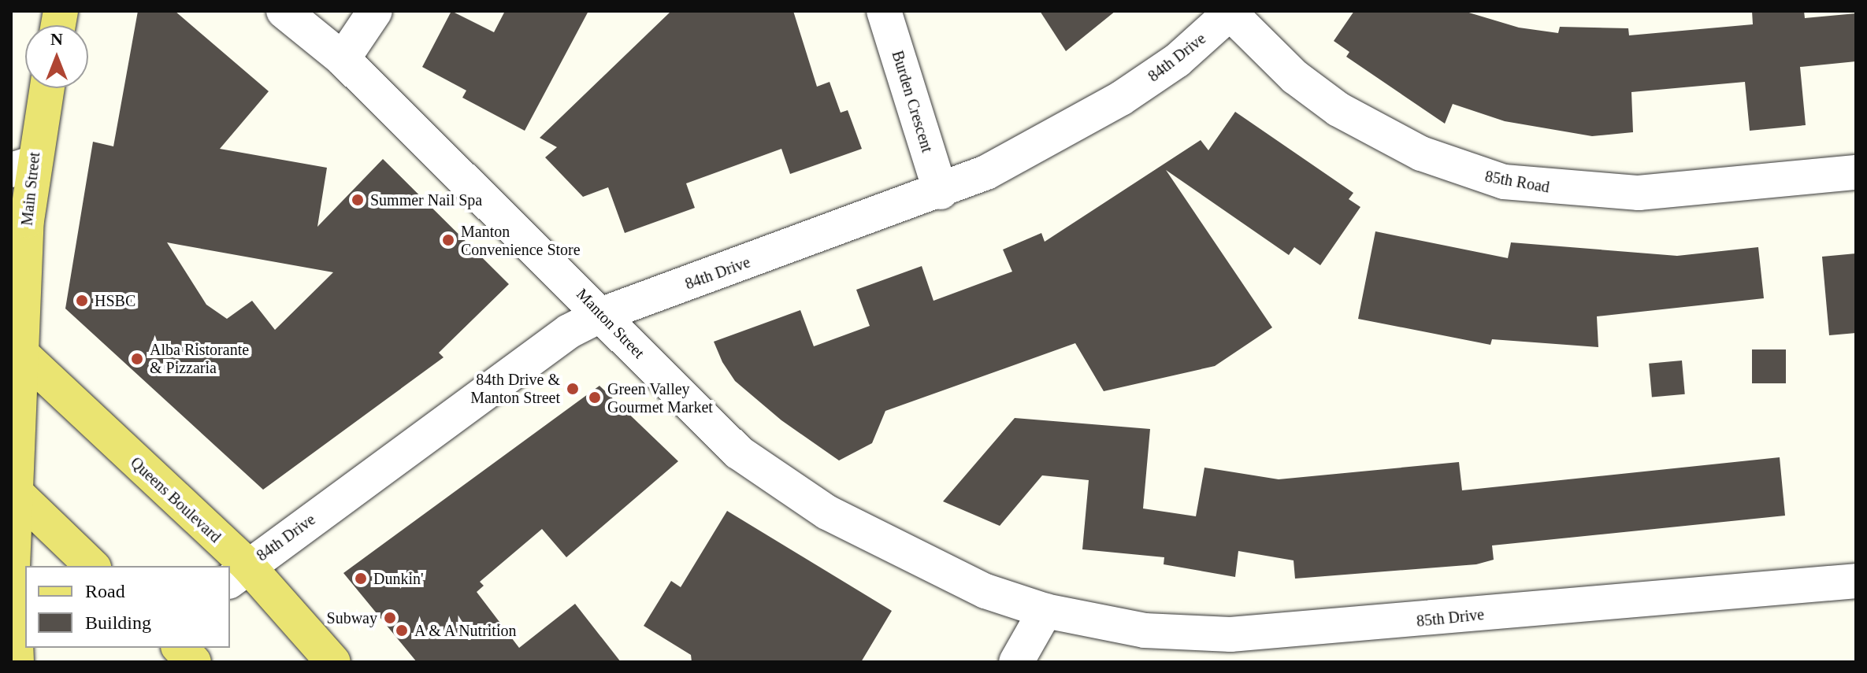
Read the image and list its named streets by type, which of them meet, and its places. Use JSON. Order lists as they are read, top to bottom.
{
  "streets": {
    "main road": ["Main Street", "Queens Boulevard"],
    "street": [
      "84th Drive",
      "Burden Crescent",
      "85th Road",
      "Manton Street",
      "85th Drive"
    ]
  },
  "crossings": [
    ["84th Drive", "Burden Crescent"],
    ["84th Drive", "85th Road"],
    ["84th Drive", "Manton Street"],
    ["84th Drive", "Queens Boulevard"],
    ["Main Street", "Queens Boulevard"],
    ["Manton Street", "85th Drive"]
  ],
  "places": [
    "Summer Nail Spa",
    "Manton Convenience Store",
    "HSBC",
    "Alba Ristorante & Pizzaria",
    "84th Drive & Manton Street",
    "Green Valley Gourmet Market",
    "Dunkin'",
    "Subway",
    "A & A Nutrition"
  ],
  "legend": ["Road", "Building"],
  "north": "top"
}
